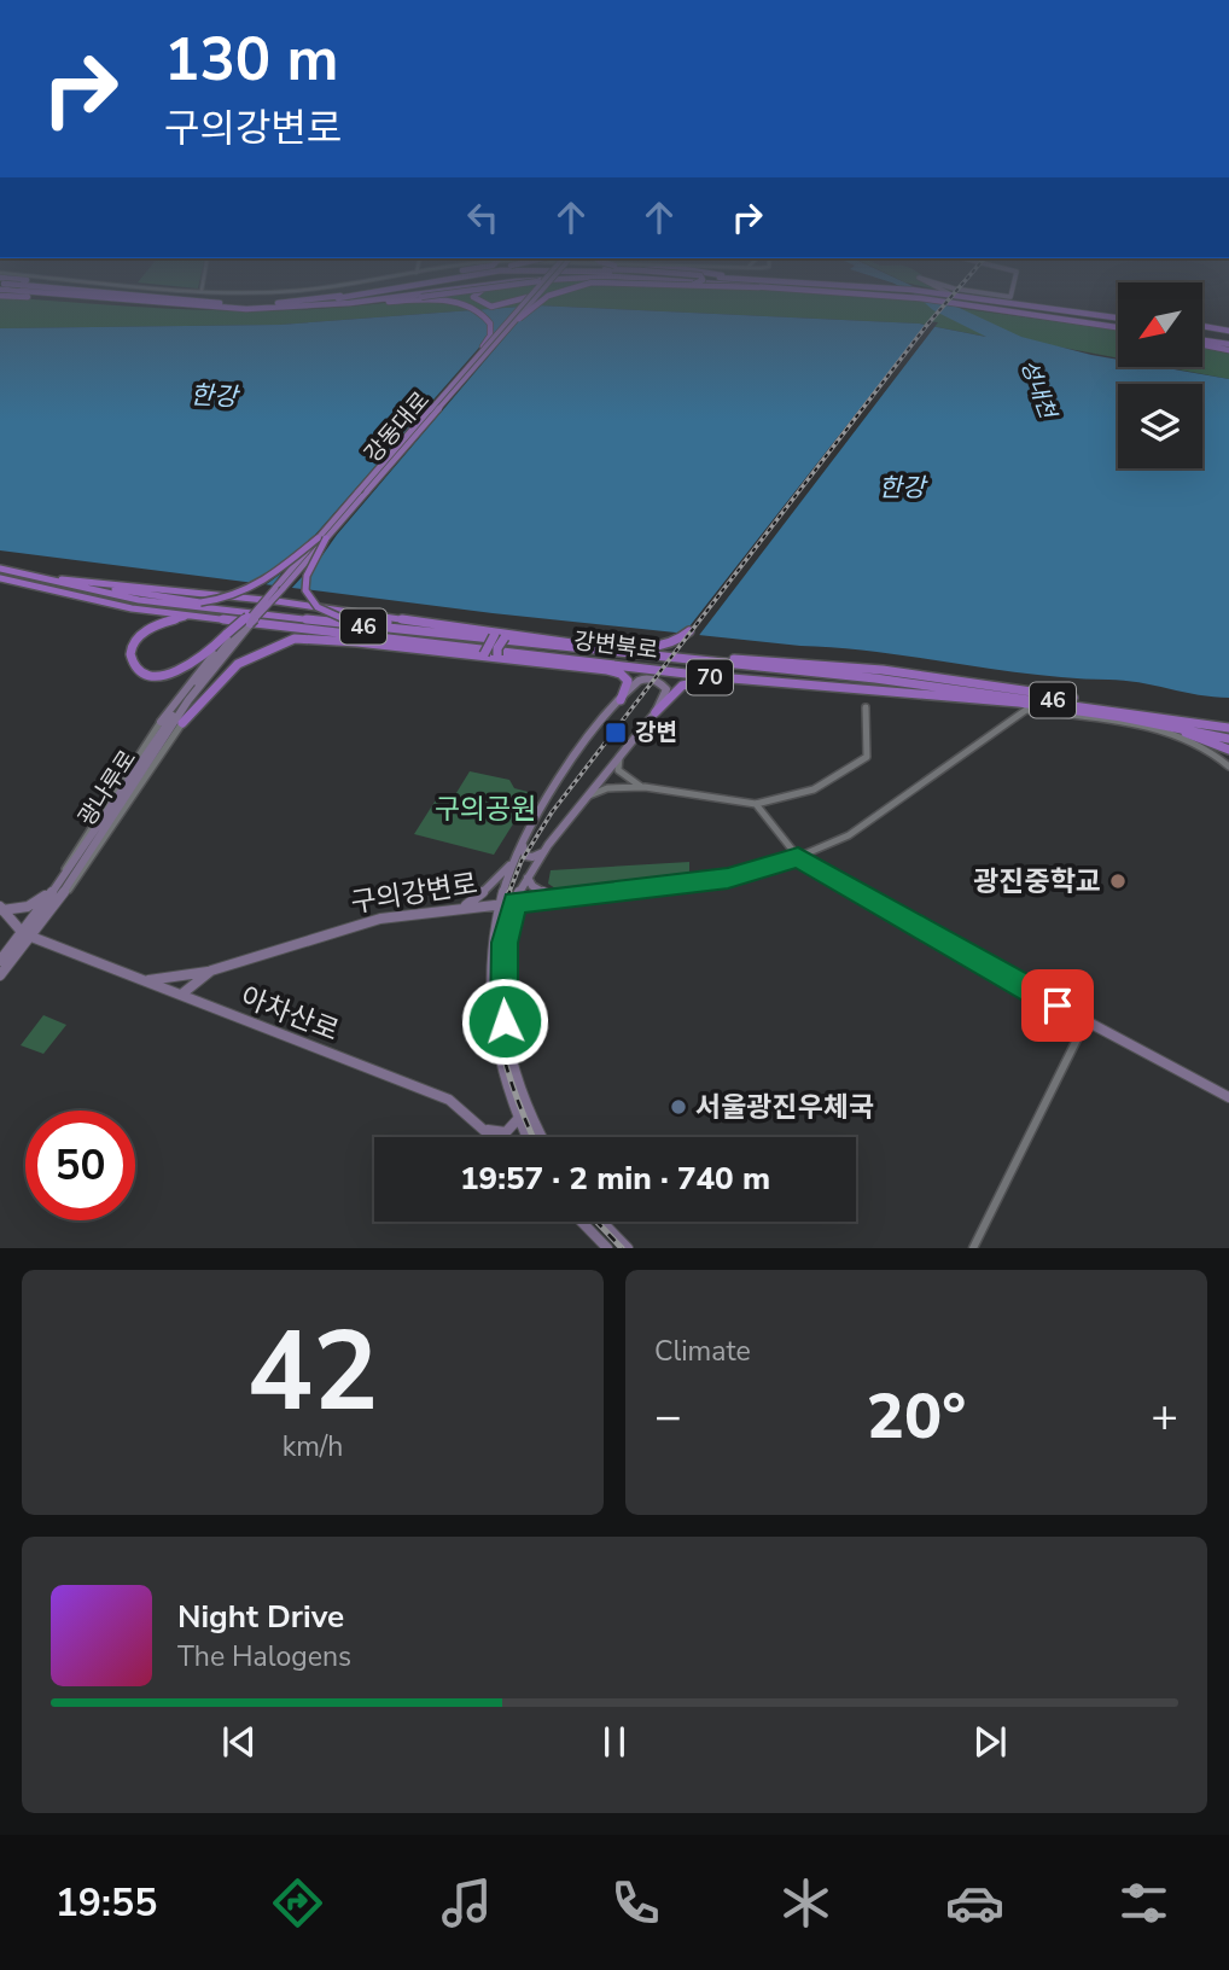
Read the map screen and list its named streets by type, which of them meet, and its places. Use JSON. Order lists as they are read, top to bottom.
{
  "streets": {
    "highway": ["46", "강변북로", "70"],
    "main road": [
      "강동대로",
      "광나루로",
      "구의강변로",
      "아차산로"
    ]
  },
  "crossings": [
    ["강동대로", "광나루로"],
    ["광나루로", "아차산로"],
    ["구의강변로", "아차산로"]
  ],
  "water": ["성내천", "한강"],
  "parks": ["구의공원"],
  "places": {
    "transit": ["강변"],
    "other": ["광진중학교", "서울광진우체국"]
  },
  "north": "bottom left",
  "page": {
    "turn": ["130 m", "구의강변로"],
    "limit": "50",
    "trip": "19:57 · 2 min · 740 m",
    "tile": [
      ["42", "km/h"],
      "Climate"
    ],
    "heat": ["−", "20°", "+"],
    "song": ["Night Drive", "The Halogens"],
    "tabs": "19:55"
  }
}
